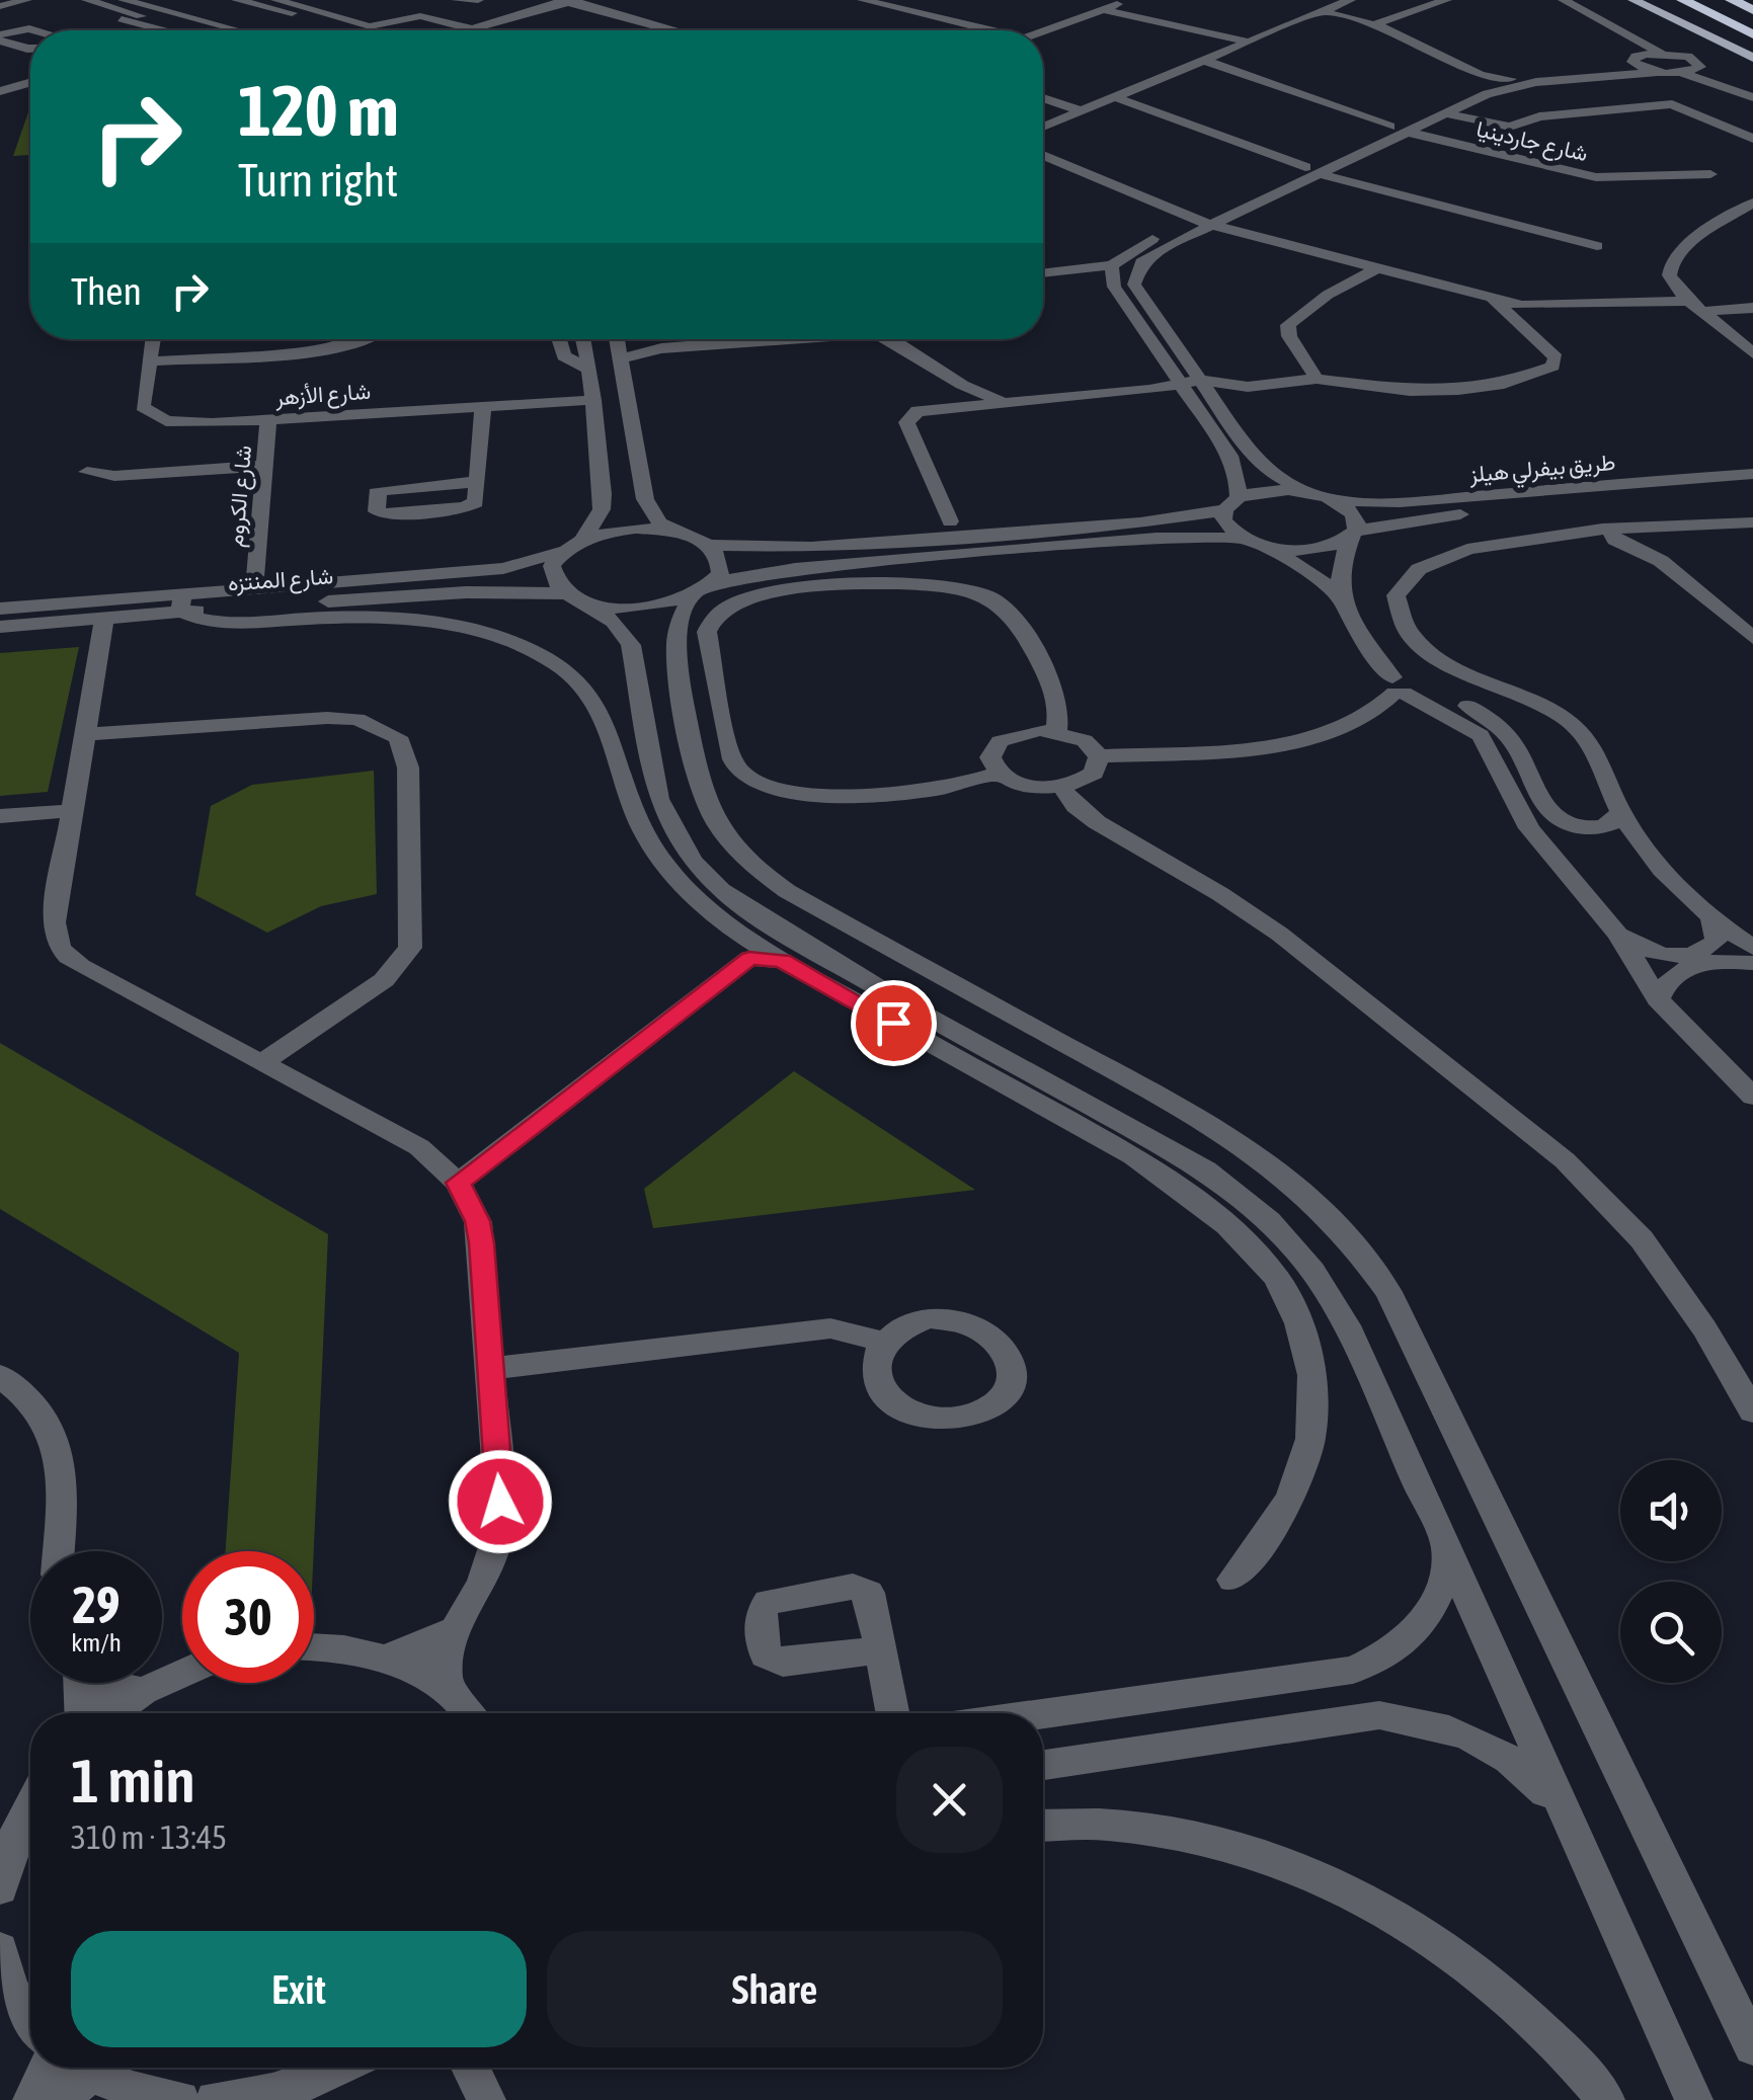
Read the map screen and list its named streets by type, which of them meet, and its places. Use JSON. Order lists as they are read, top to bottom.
{
  "streets": {
    "street": [
      "شارع جاردينيا",
      "شارع الأزهر",
      "طريق بيفرلي هيلز",
      "شارع الكروم",
      "شارع المنتزه"
    ]
  },
  "crossings": [
    ["شارع الأزهر", "شارع الكروم"],
    ["طريق بيفرلي هيلز", "شارع المنتزه"]
  ],
  "page": {
    "turn": ["120 m", "Turn right"],
    "then": "Then",
    "speed": "29 km/h",
    "limit": "30",
    "heading": ["1 min", "310 m · 13:45"],
    "buttons": ["Exit", "Share"]
  }
}
